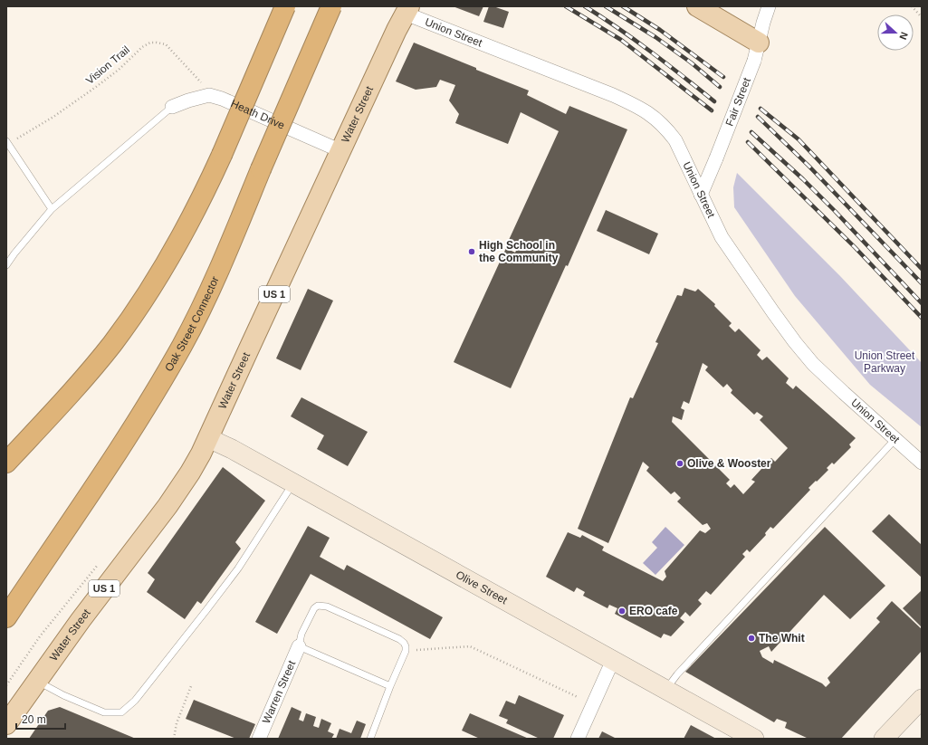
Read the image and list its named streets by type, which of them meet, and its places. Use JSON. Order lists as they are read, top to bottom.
{
  "streets": {
    "highway": ["Oak Street Connector"],
    "main road": ["Water Street", "US 1"],
    "street": [
      "Union Street",
      "Fair Street",
      "Heath Drive",
      "Olive Street",
      "Warren Street"
    ],
    "path": ["Vision Trail"]
  },
  "crossings": [
    ["Union Street", "Fair Street"],
    ["Union Street", "Water Street"],
    ["Vision Trail", "Heath Drive"],
    ["Heath Drive", "Water Street"],
    ["Water Street", "Olive Street"]
  ],
  "parks": ["Union Street Parkway"],
  "places": [
    "High School in the Community",
    "Olive & Wooster",
    "ERO cafe",
    "The Whit"
  ],
  "scale_bar": "20 m",
  "north": "right"
}
